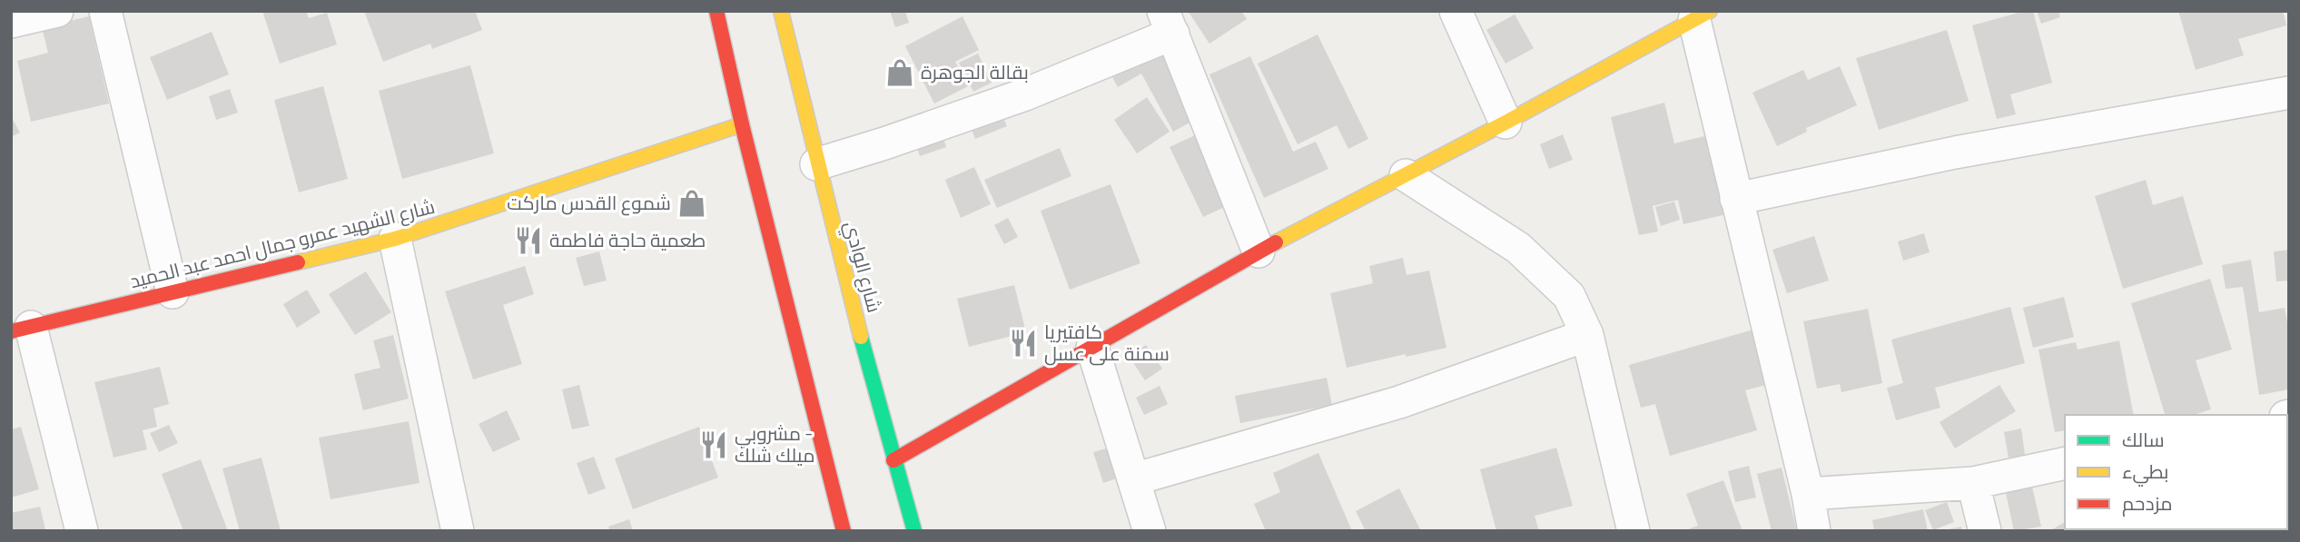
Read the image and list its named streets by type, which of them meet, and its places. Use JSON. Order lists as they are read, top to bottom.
{
  "streets": {
    "street": ["شارع الشهيد عمرو جمال احمد عبد الحميد", "شارع الوادي"]
  },
  "places": {
    "shop": ["بقالة الجوهرة", "شموع القدس ماركت"],
    "restaurant": ["طعمية حاجة فاطمة", "كافتيريا سمنة على عسل", "مشروبي - ميلك شلك"]
  },
  "legend": ["سالك", "بطيء", "مزدحم"]
}
